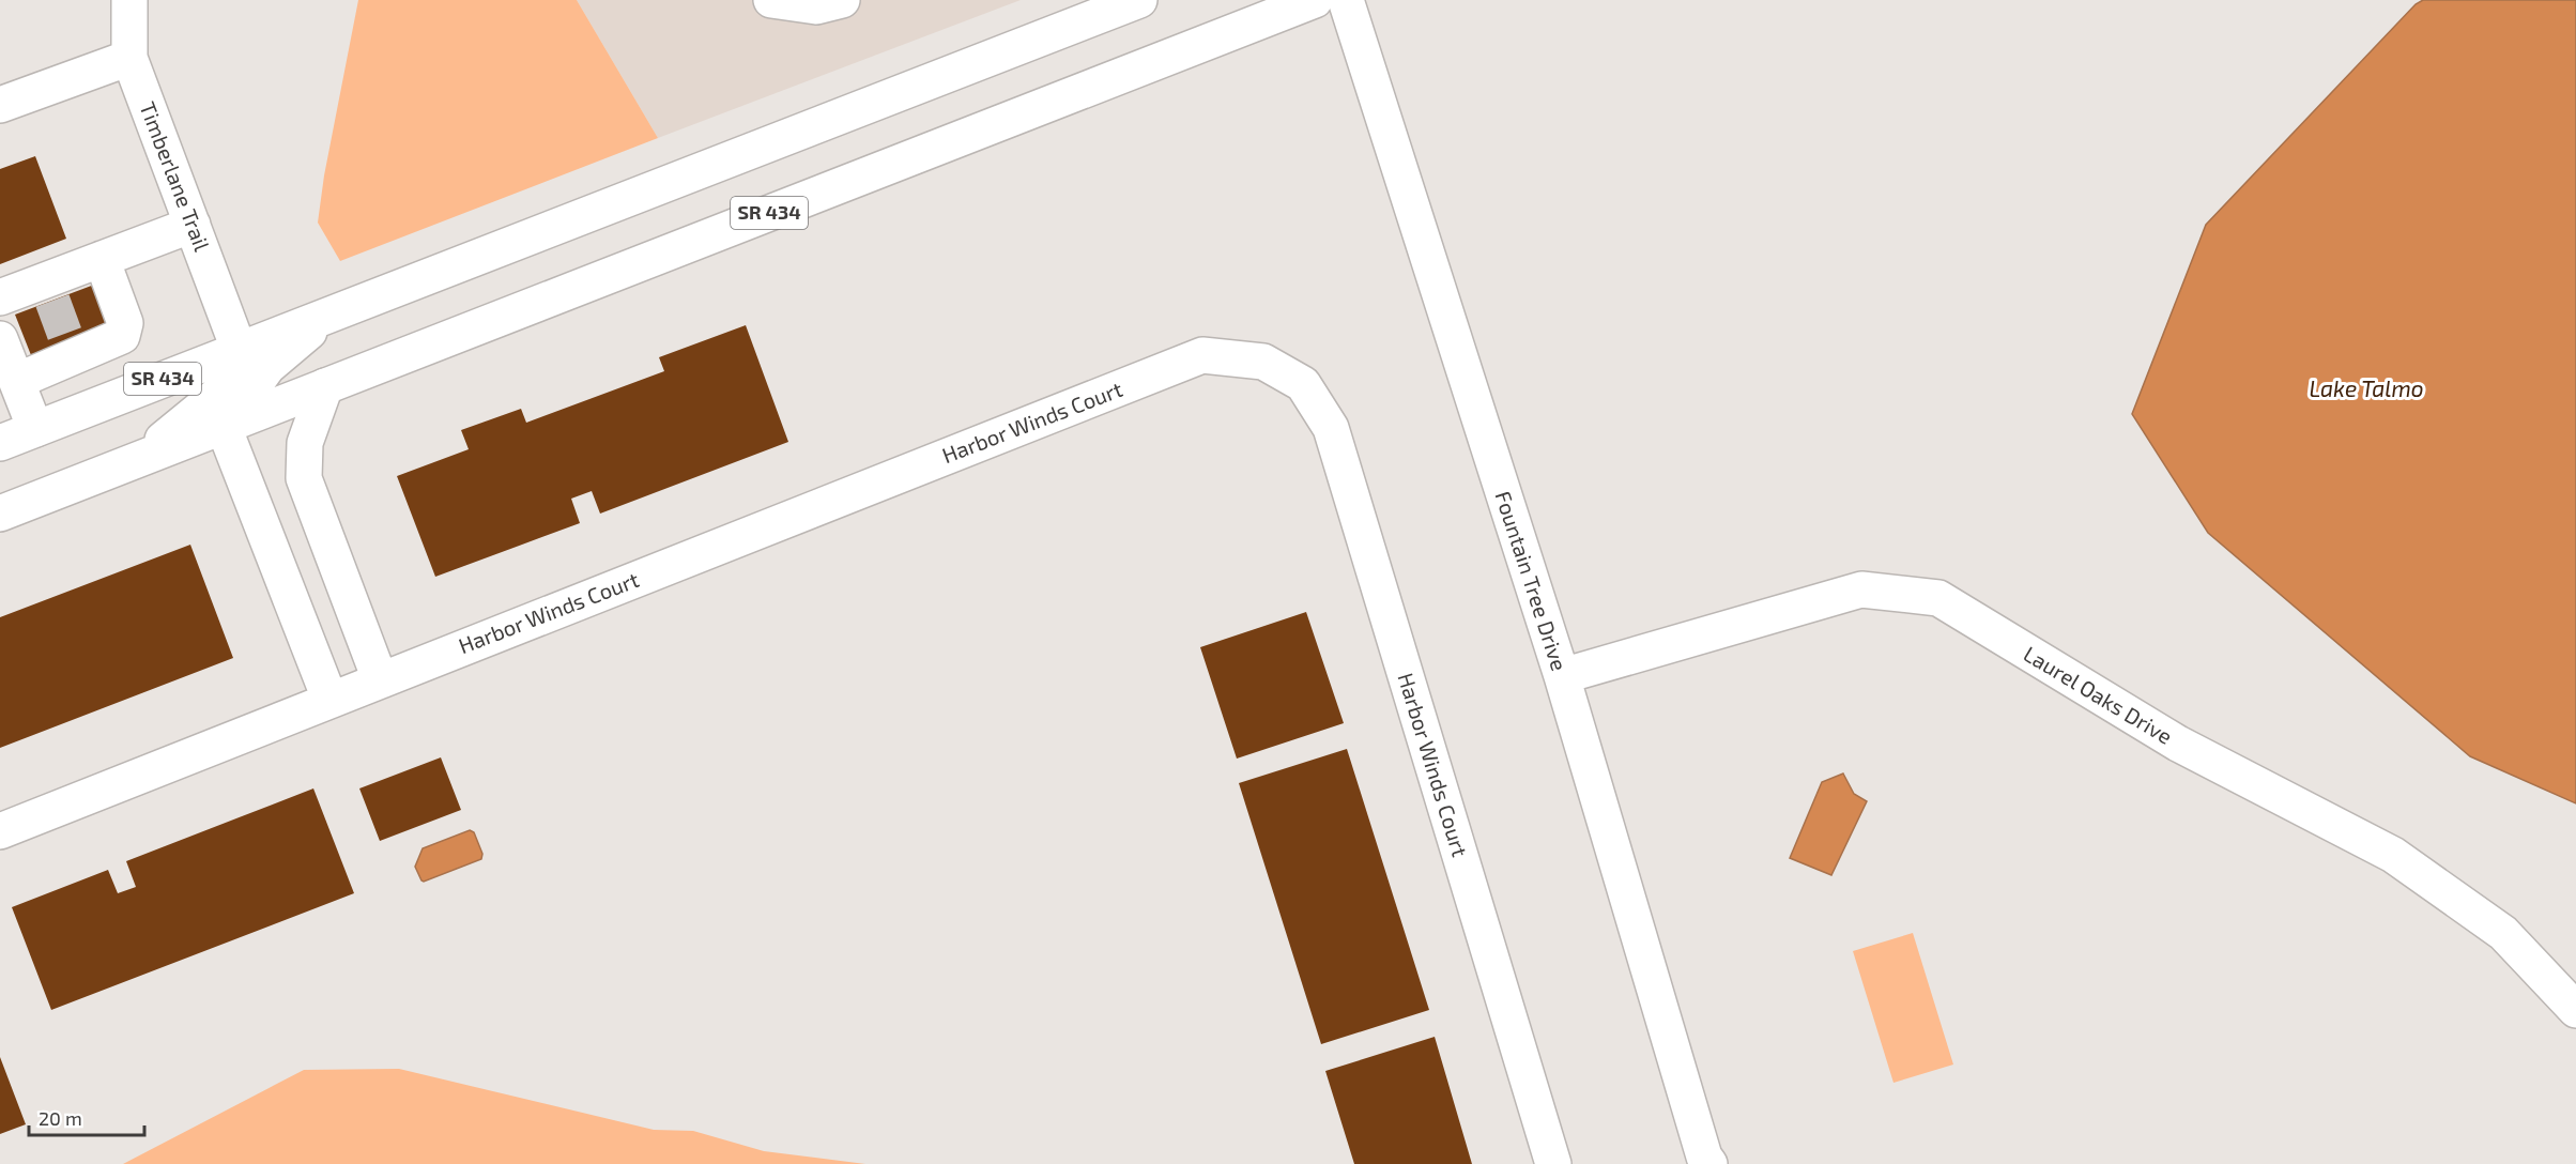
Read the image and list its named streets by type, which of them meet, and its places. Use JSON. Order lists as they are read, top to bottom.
{
  "streets": {
    "street": [
      "Timberlane Trail",
      "SR 434",
      "Harbor Winds Court",
      "Fountain Tree Drive",
      "Laurel Oaks Drive"
    ]
  },
  "crossings": [
    ["Timberlane Trail", "SR 434"],
    ["Fountain Tree Drive", "Laurel Oaks Drive"]
  ],
  "water": ["Lake Talmo"],
  "scale_bar": "20 m"
}
